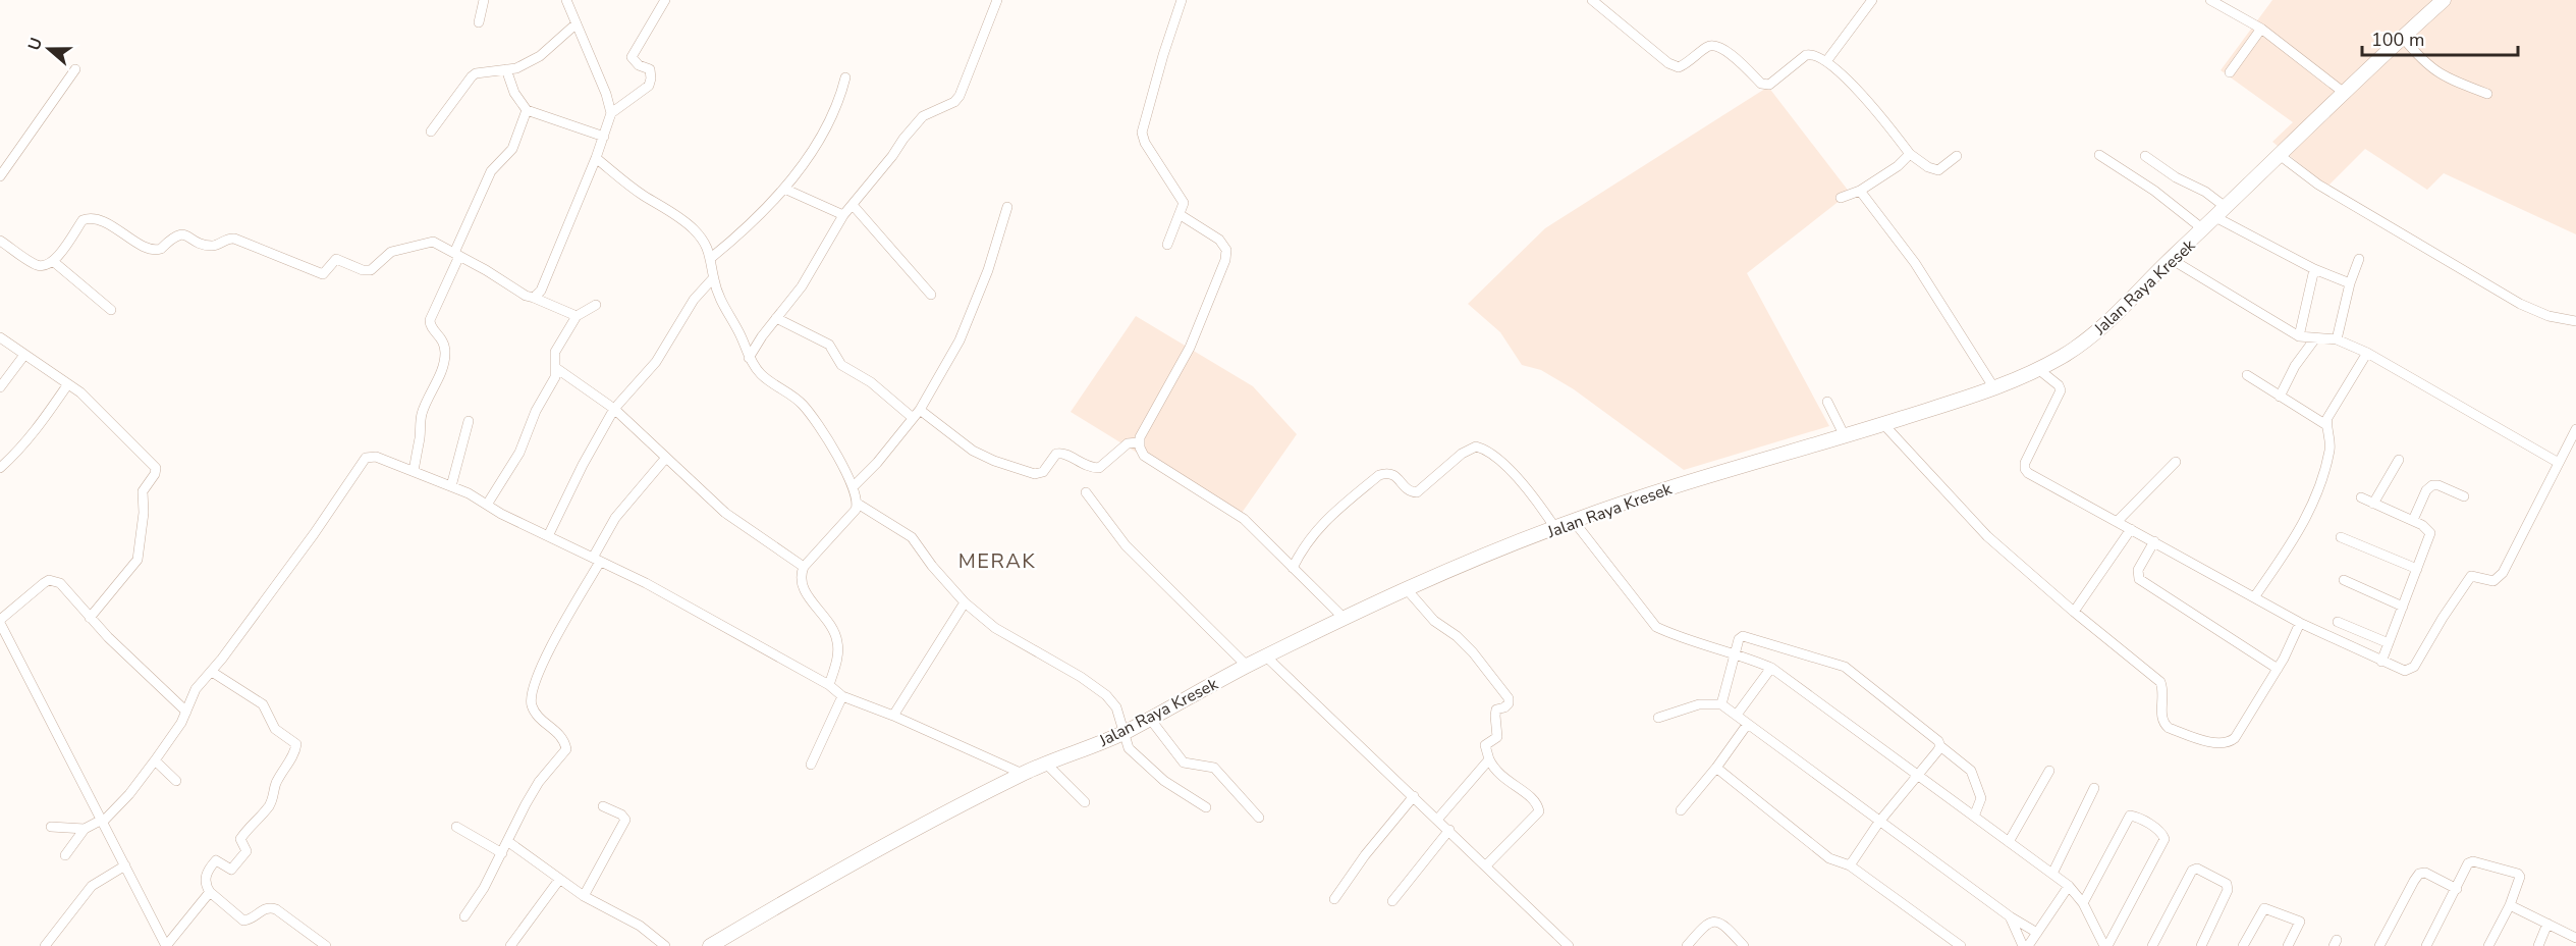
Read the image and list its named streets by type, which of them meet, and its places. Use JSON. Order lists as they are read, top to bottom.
{
  "streets": {
    "main road": ["Jalan Raya Kresek"]
  },
  "districts": ["MERAK"],
  "scale_bar": "100 m",
  "north": "left"
}
